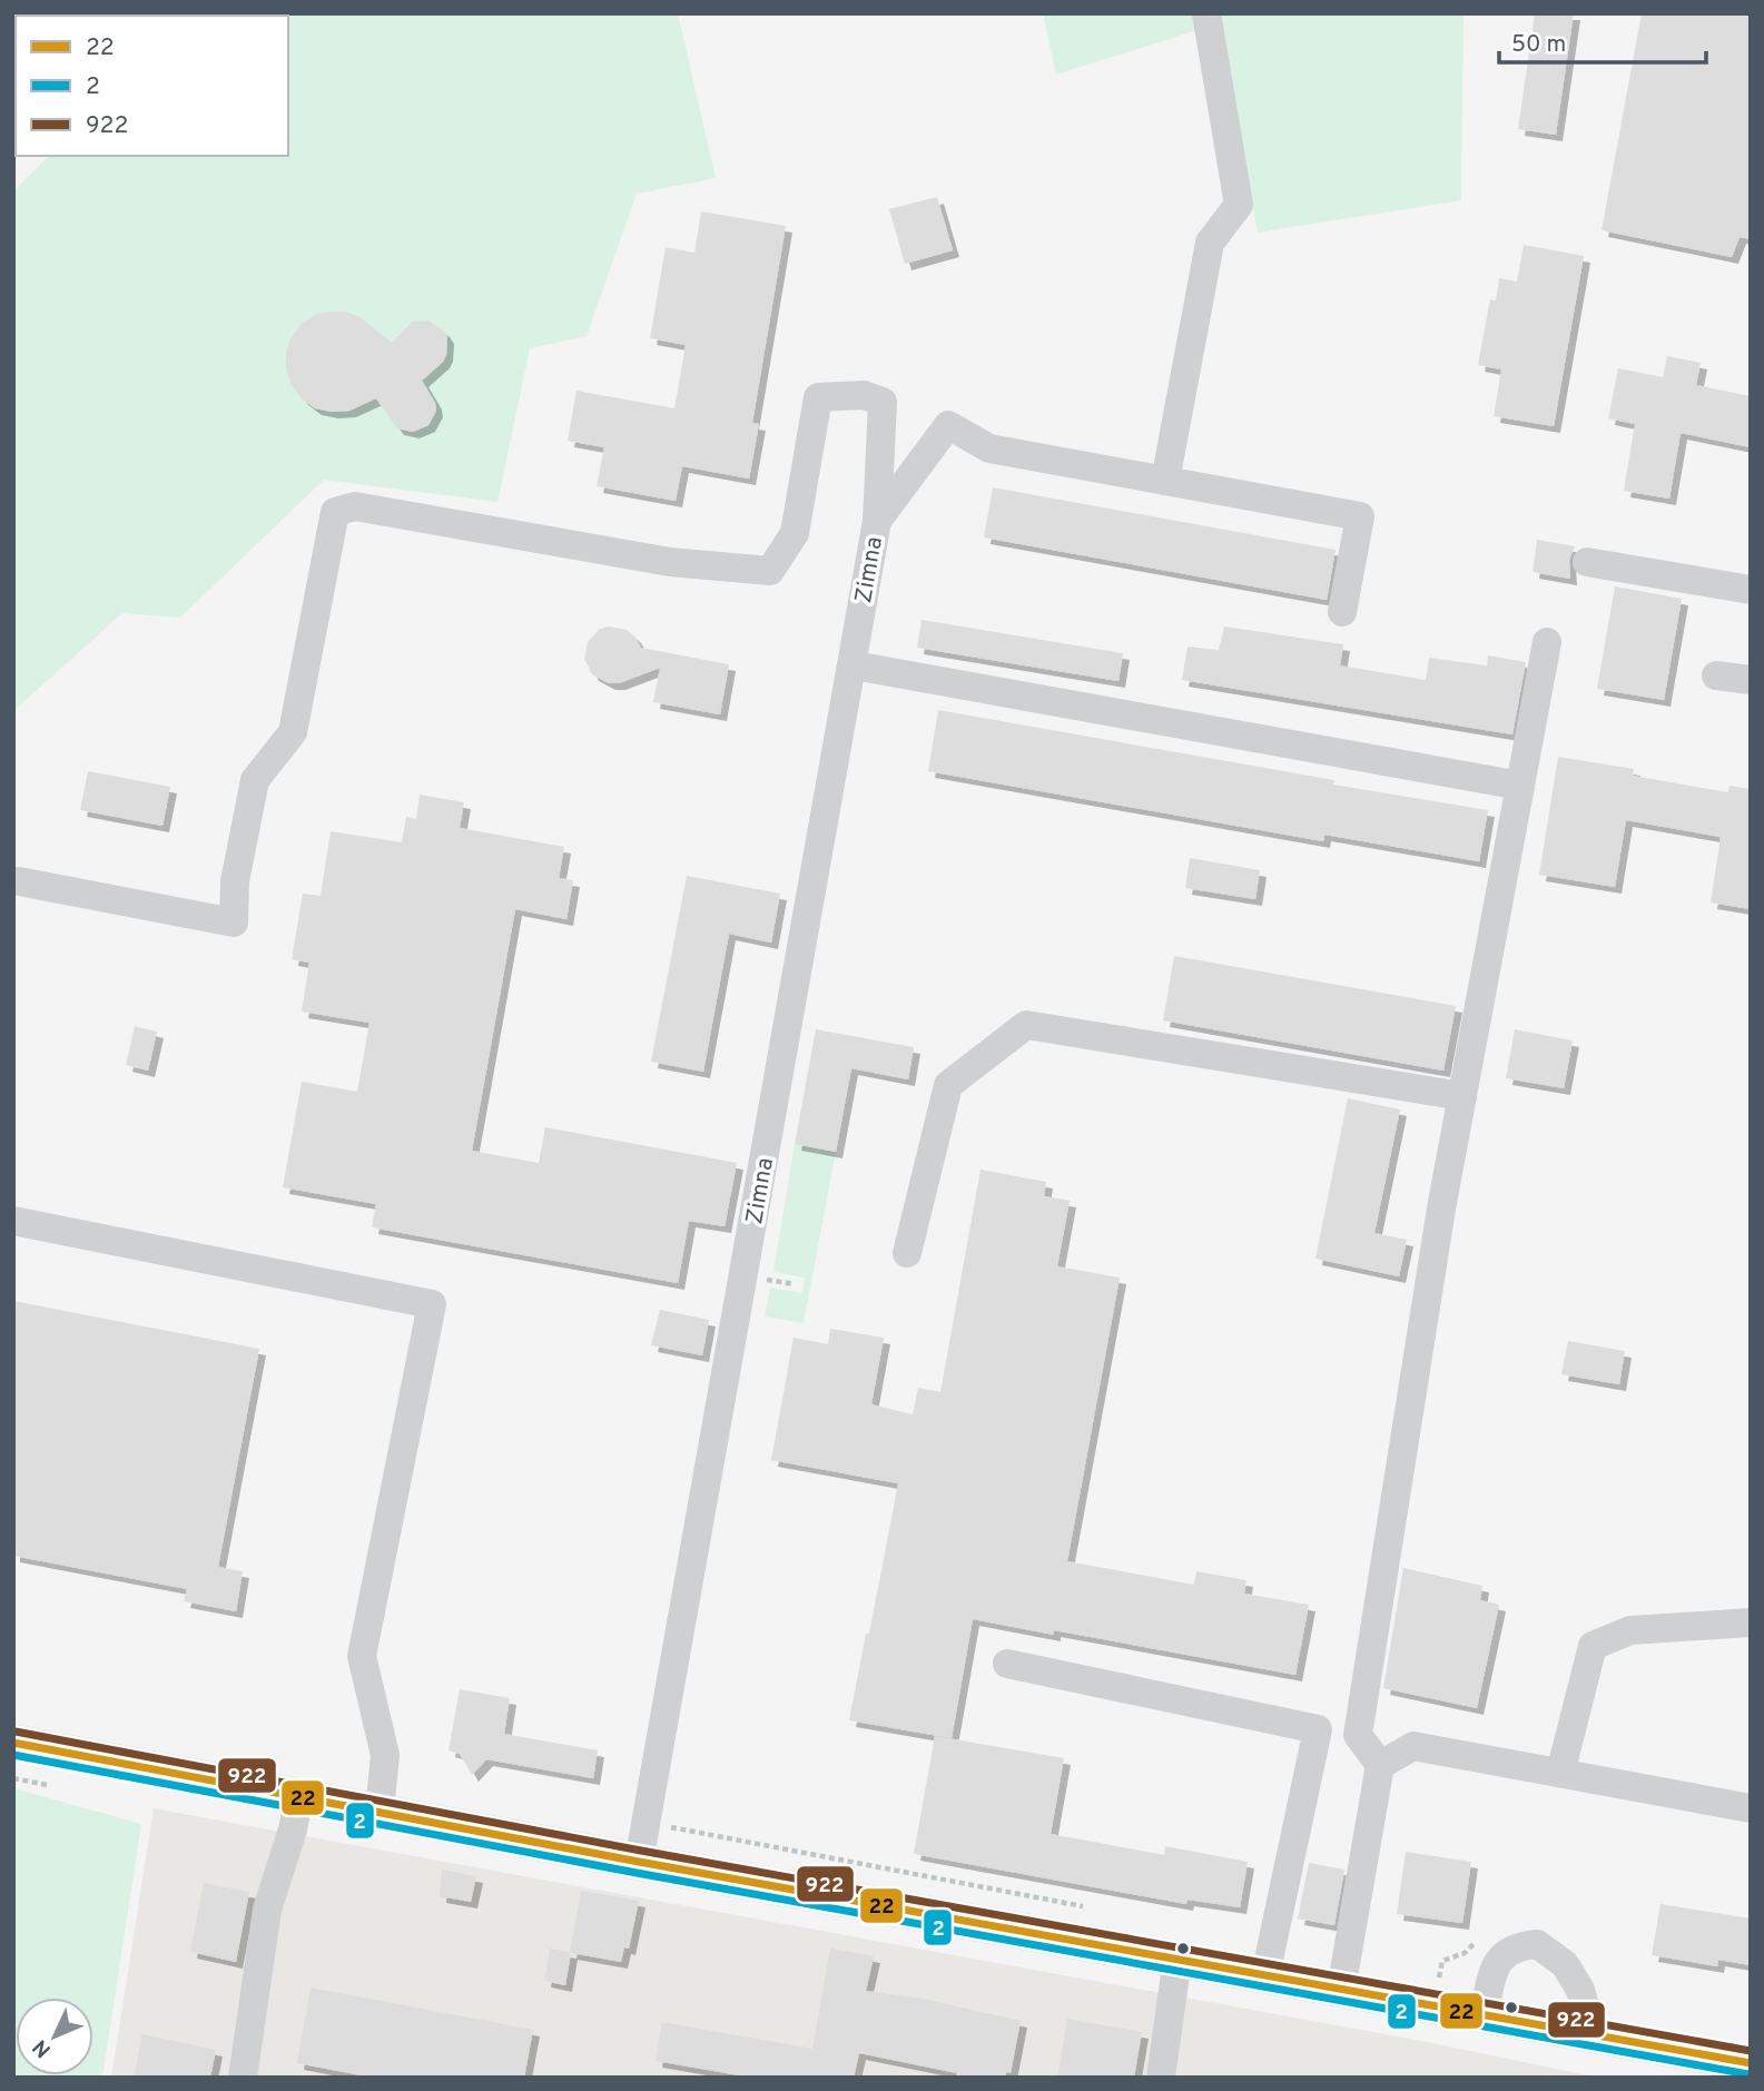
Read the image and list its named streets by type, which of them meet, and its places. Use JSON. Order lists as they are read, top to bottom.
{
  "streets": {
    "street": ["Zimna"]
  },
  "lines": ["transit line 922", "transit line 22", "transit line 2"],
  "legend": ["22", "2", "922"],
  "scale_bar": "50 m",
  "north": "bottom left"
}
